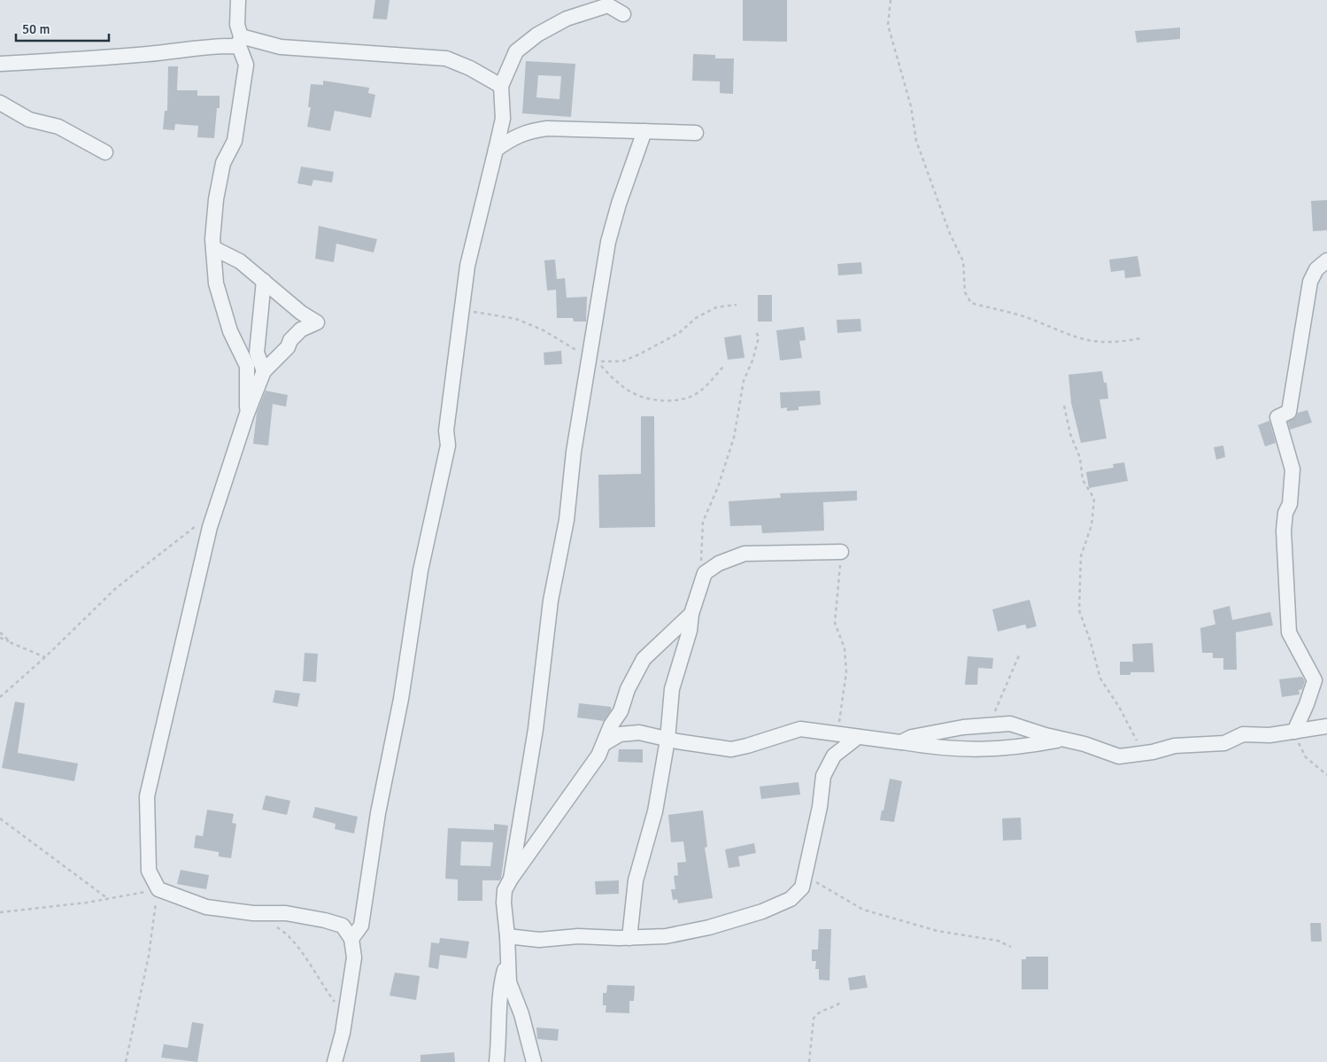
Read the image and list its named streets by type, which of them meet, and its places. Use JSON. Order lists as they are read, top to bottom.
{
  "scale_bar": "50 m"
}
